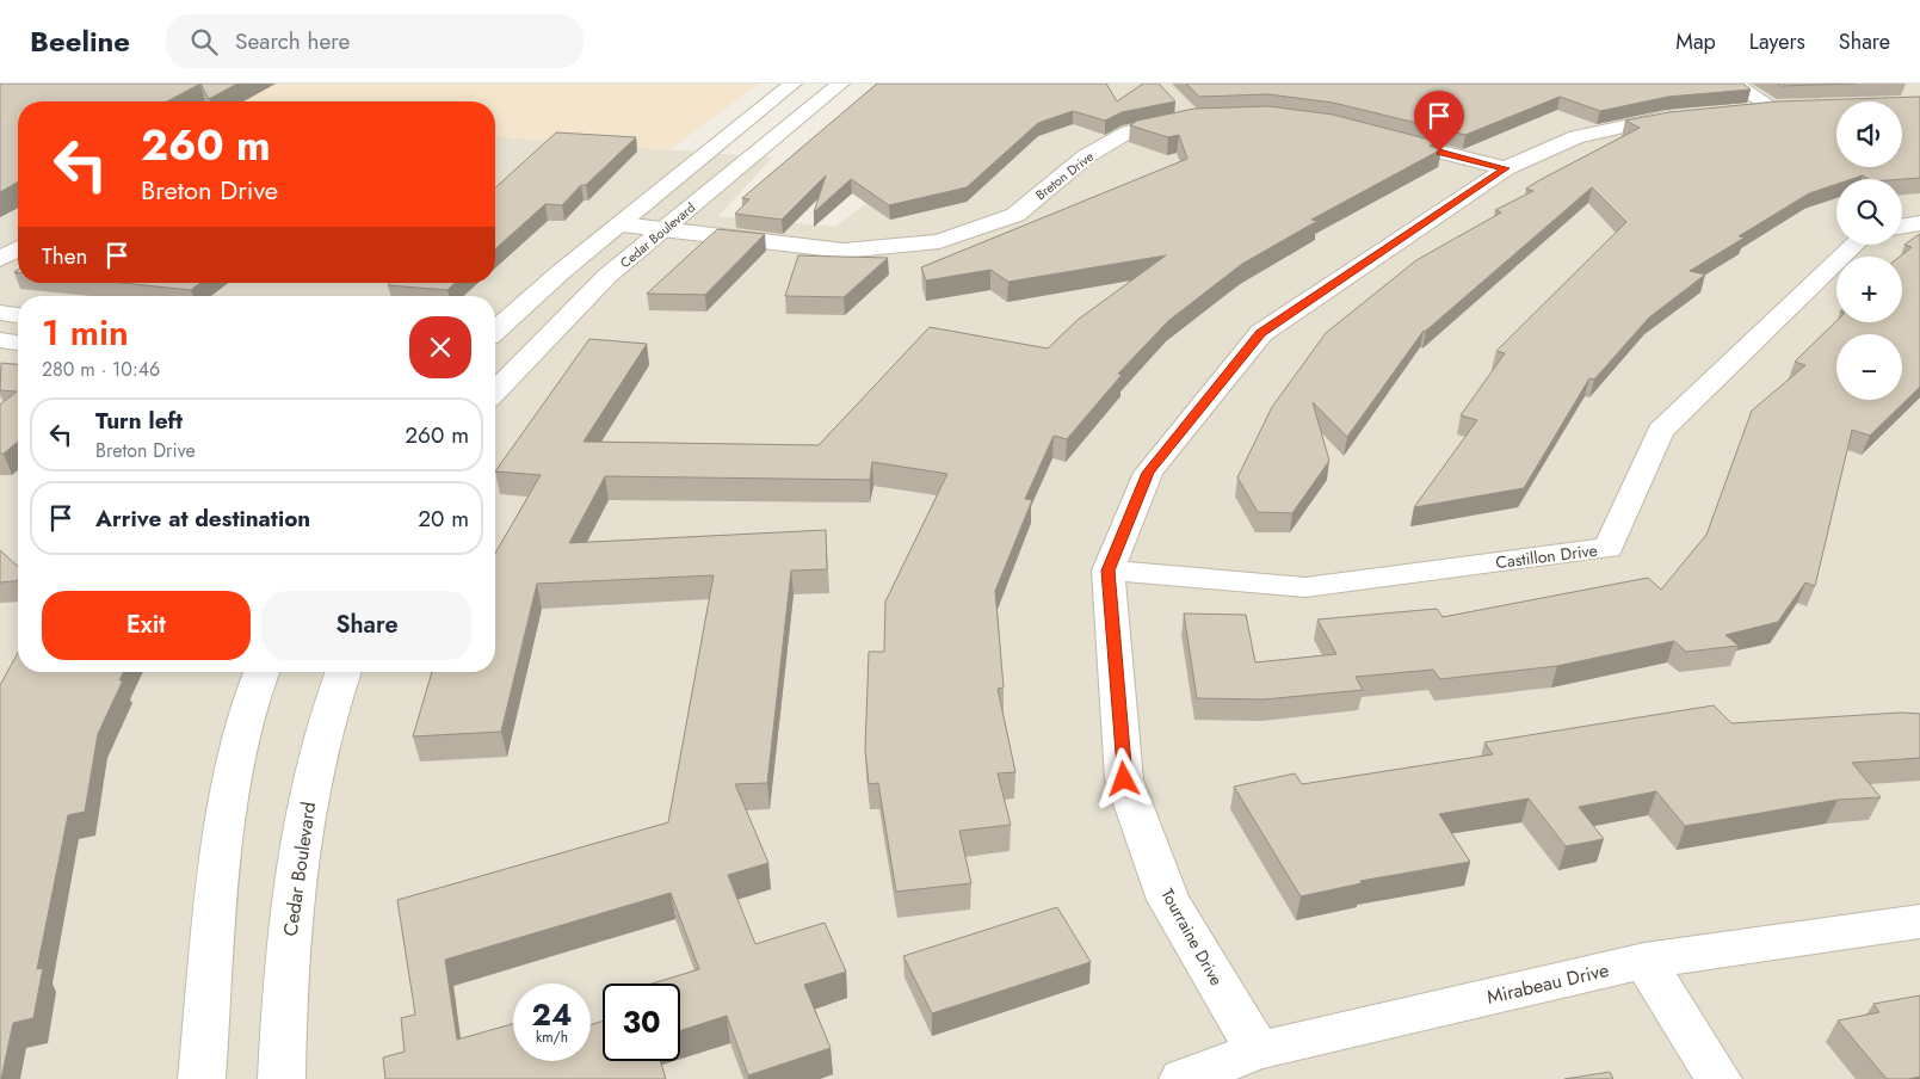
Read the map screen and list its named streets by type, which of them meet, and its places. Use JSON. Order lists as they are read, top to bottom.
{
  "streets": {
    "street": [
      "Breton Drive",
      "Cedar Boulevard",
      "Castillon Drive",
      "Tourraine Drive",
      "Mirabeau Drive"
    ]
  },
  "crossings": [
    ["Breton Drive", "Cedar Boulevard"],
    ["Castillon Drive", "Tourraine Drive"],
    ["Tourraine Drive", "Mirabeau Drive"]
  ],
  "page": {
    "header": "Beeline",
    "search": "Search here",
    "nav": ["Map", "Layers", "Share"],
    "map_buttons": ["+", "−"],
    "turn": ["260 m", "Breton Drive"],
    "then": "Then",
    "heading": ["1 min", "280 m · 10:46"],
    "list": [
      {
        "name": "Turn left",
        "note": "Breton Drive",
        "value": "260 m"
      },
      {
        "name": "Arrive at destination",
        "value": "20 m"
      }
    ],
    "buttons": ["Exit", "Share"],
    "speed": "24 km/h",
    "limit": "30"
  }
}
